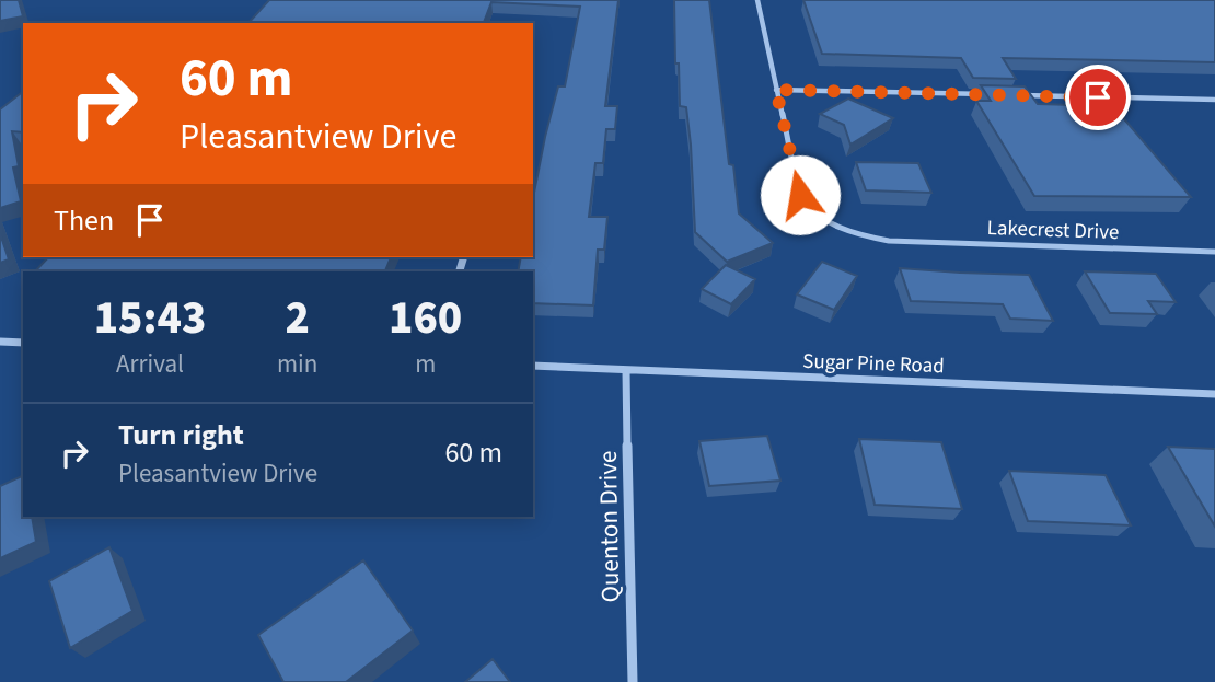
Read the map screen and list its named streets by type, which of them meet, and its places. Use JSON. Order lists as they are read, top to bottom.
{
  "streets": {
    "street": ["Lakecrest Drive", "Sugar Pine Road", "Quenton Drive"]
  },
  "crossings": [
    ["Sugar Pine Road", "Quenton Drive"]
  ],
  "page": {
    "turn": ["60 m", "Pleasantview Drive"],
    "then": "Then",
    "eta": [
      "15:43",
      "Arrival",
      "2",
      "min",
      "160",
      "m"
    ],
    "list": [
      {
        "name": "Turn right",
        "note": "Pleasantview Drive",
        "value": "60 m"
      }
    ]
  }
}
